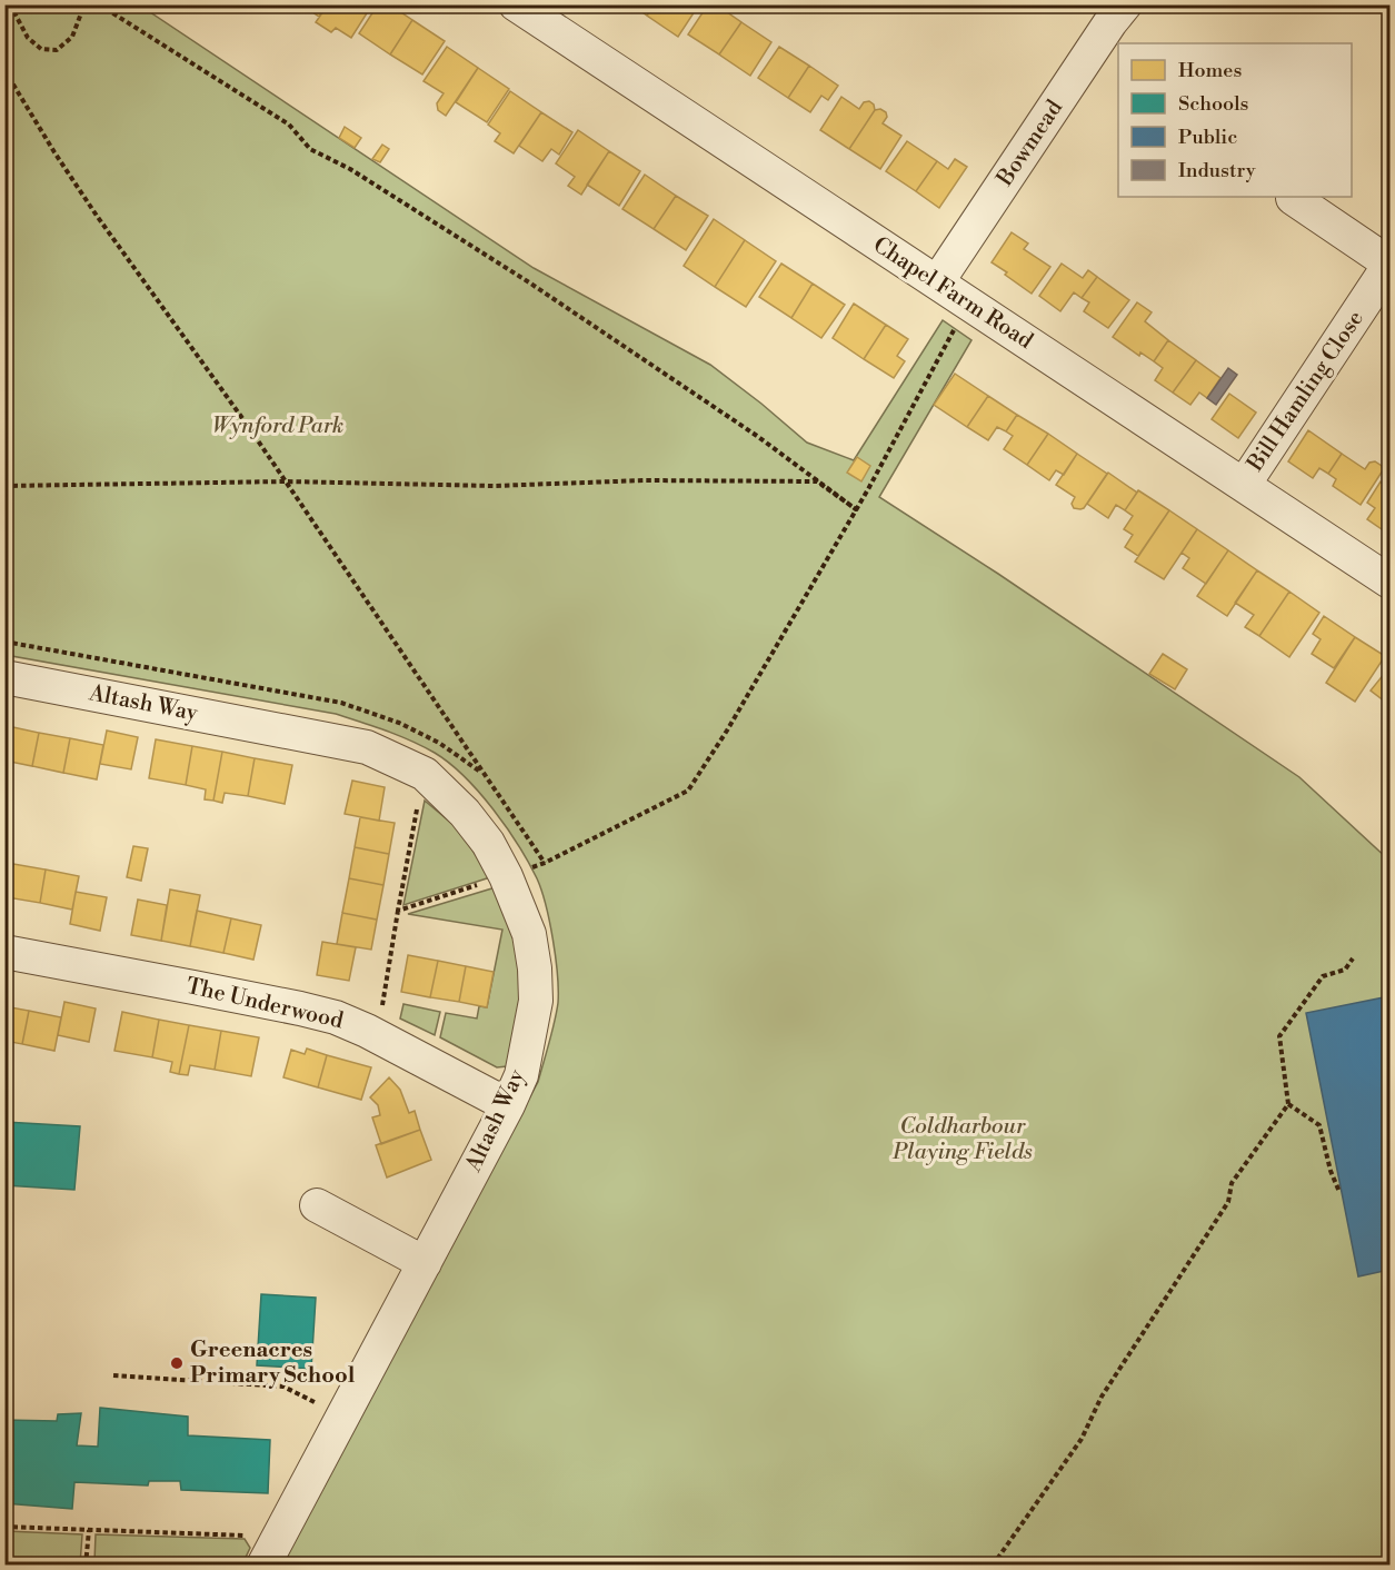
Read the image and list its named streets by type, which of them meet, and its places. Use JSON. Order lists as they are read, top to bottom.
{
  "streets": {
    "street": [
      "Bowmead",
      "Chapel Farm Road",
      "Bill Hamling Close",
      "Altash Way",
      "The Underwood"
    ]
  },
  "crossings": [
    ["Bowmead", "Chapel Farm Road"],
    ["Chapel Farm Road", "Bill Hamling Close"],
    ["Altash Way", "The Underwood"]
  ],
  "parks": ["Wynford Park", "Coldharbour Playing Fields"],
  "places": ["Greenacres Primary School"],
  "legend": [
    "Homes",
    "Schools",
    "Public",
    "Industry"
  ]
}
